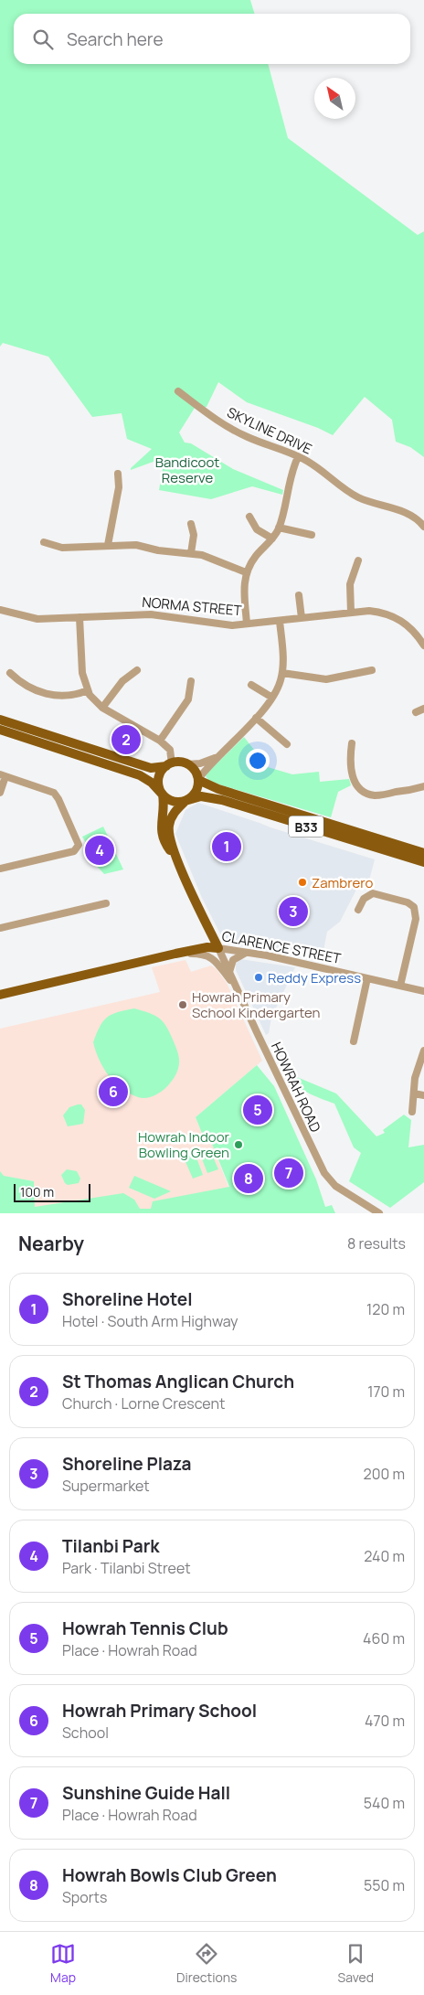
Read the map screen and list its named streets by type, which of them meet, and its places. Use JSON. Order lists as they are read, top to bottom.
{
  "streets": {
    "main road": ["B33", "CLARENCE STREET"],
    "street": ["SKYLINE DRIVE", "NORMA STREET", "HOWRAH ROAD"]
  },
  "crossings": [
    ["CLARENCE STREET", "HOWRAH ROAD"]
  ],
  "parks": ["Bandicoot Reserve"],
  "places": [
    "Zambrero",
    "Reddy Express",
    "Howrah Primary School Kindergarten",
    "Howrah Indoor Bowling Green"
  ],
  "scale_bar": "100 m",
  "north": "top left",
  "page": {
    "search": "Search here",
    "pins": [
      "2",
      "1",
      "4",
      "3",
      "6",
      "5",
      "7",
      "8"
    ],
    "scale": "100 m",
    "heading": ["Nearby", "8 results"],
    "list": [
      {
        "mark": "1",
        "name": "Shoreline Hotel",
        "note": "Hotel · South Arm Highway",
        "value": "120 m"
      },
      {
        "mark": "2",
        "name": "St Thomas Anglican Church",
        "note": "Church · Lorne Crescent",
        "value": "170 m"
      },
      {
        "mark": "3",
        "name": "Shoreline Plaza",
        "note": "Supermarket",
        "value": "200 m"
      },
      {
        "mark": "4",
        "name": "Tilanbi Park",
        "note": "Park · Tilanbi Street",
        "value": "240 m"
      },
      {
        "mark": "5",
        "name": "Howrah Tennis Club",
        "note": "Place · Howrah Road",
        "value": "460 m"
      },
      {
        "mark": "6",
        "name": "Howrah Primary School",
        "note": "School",
        "value": "470 m"
      },
      {
        "mark": "7",
        "name": "Sunshine Guide Hall",
        "note": "Place · Howrah Road",
        "value": "540 m"
      },
      {
        "mark": "8",
        "name": "Howrah Bowls Club Green",
        "note": "Sports",
        "value": "550 m"
      }
    ],
    "nav": ["Map", "Directions", "Saved"]
  }
}
